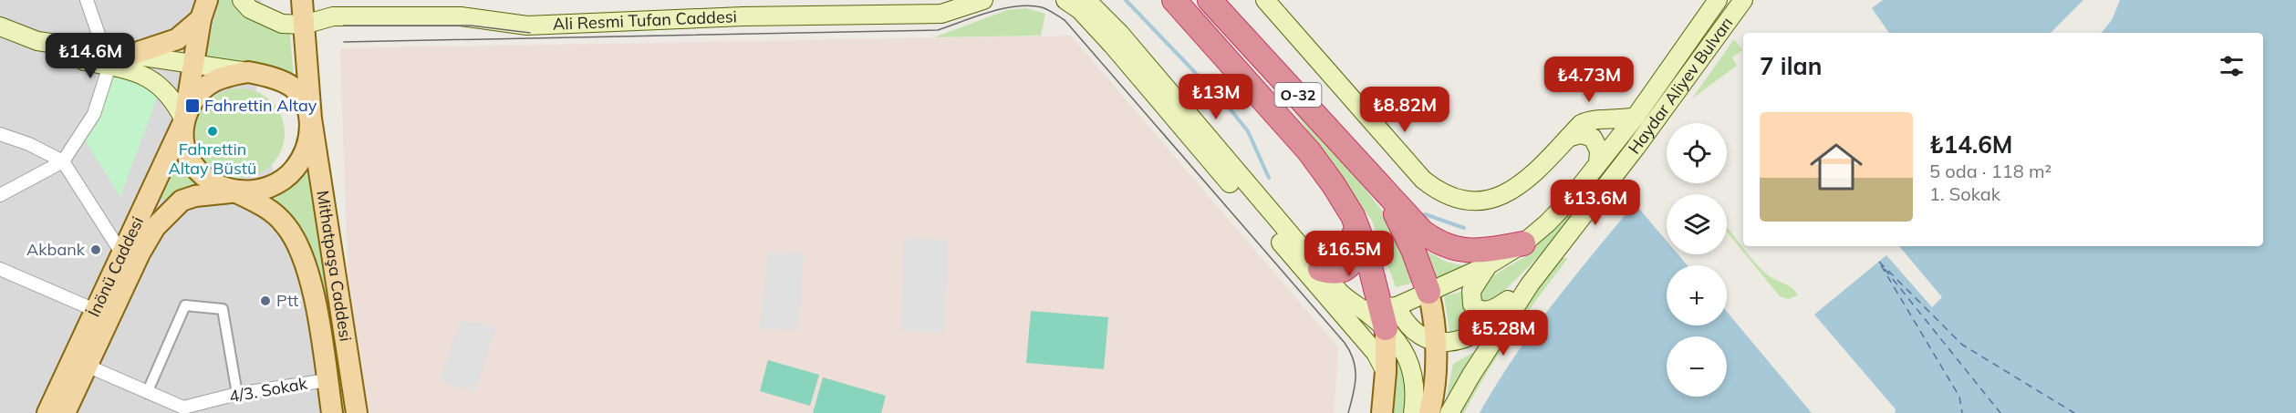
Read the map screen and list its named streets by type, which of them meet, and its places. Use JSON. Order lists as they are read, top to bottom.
{
  "streets": {
    "highway": ["O-32"],
    "main road": [
      "Ali Resmi Tufan Caddesi",
      "Haydar Aliyev Bulvarı",
      "İnönü Caddesi",
      "Mithatpaşa Caddesi"
    ],
    "street": ["4/3. Sokak"]
  },
  "crossings": [
    ["İnönü Caddesi", "Mithatpaşa Caddesi"],
    ["İnönü Caddesi", "4/3. Sokak"],
    ["Mithatpaşa Caddesi", "4/3. Sokak"]
  ],
  "places": {
    "transit": ["Fahrettin Altay"],
    "other": ["Fahrettin Altay Büstü", "Akbank", "Ptt"]
  },
  "page": {
    "price": [
      "₺14.6M",
      "₺4.73M",
      "₺13M",
      "₺8.82M",
      "₺13.6M",
      "₺16.5M",
      "₺5.28M"
    ],
    "heading": "7 ilan",
    "list": [
      {
        "name": "₺14.6M",
        "note": "5 oda · 118 m² · 1. Sokak"
      }
    ],
    "map_buttons": ["+", "−"]
  }
}
